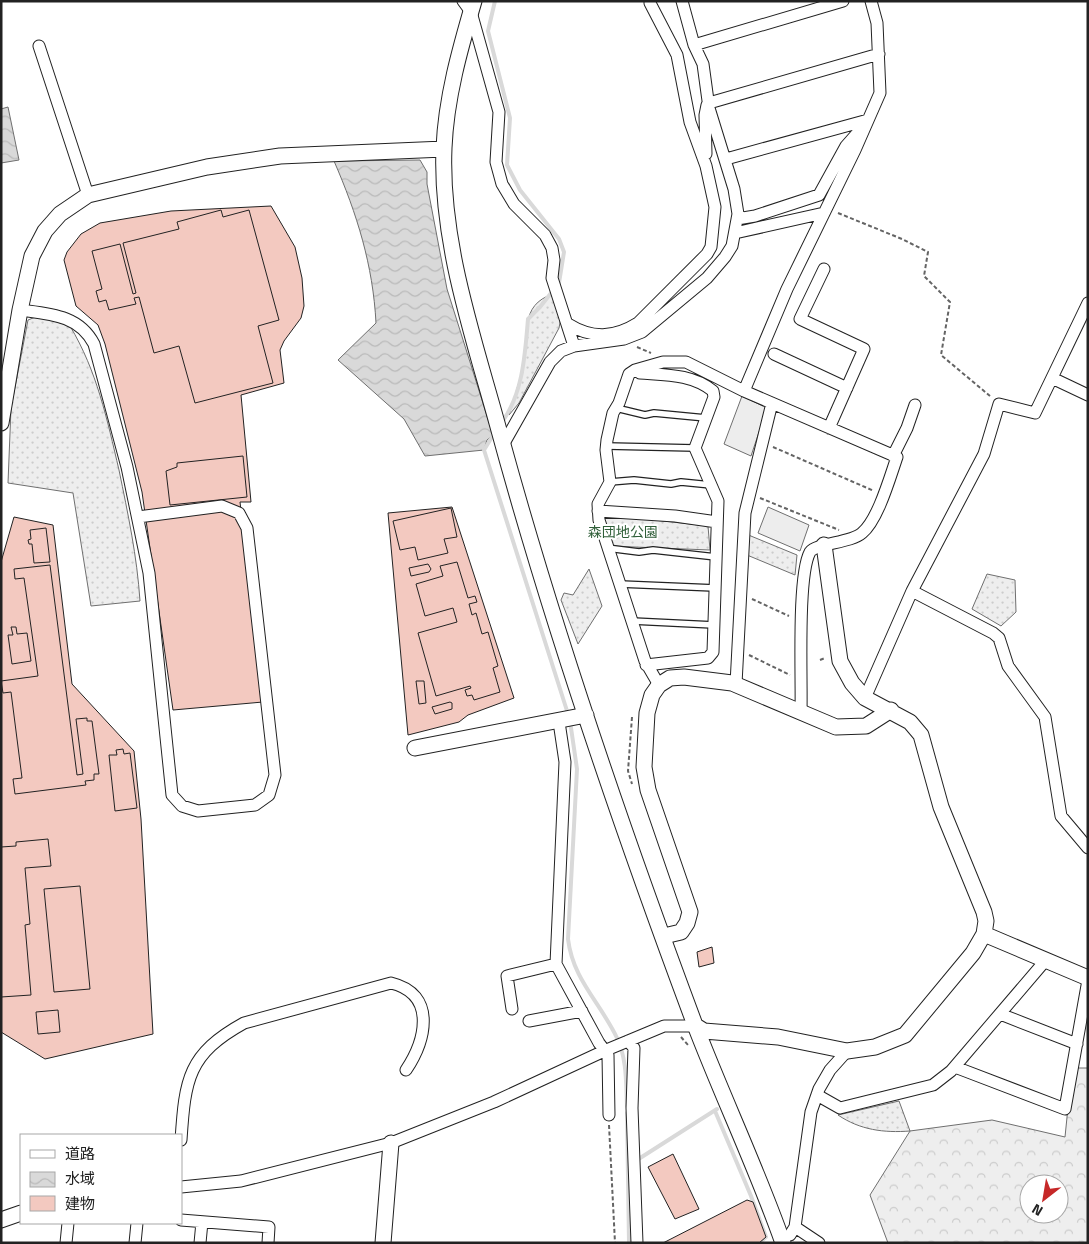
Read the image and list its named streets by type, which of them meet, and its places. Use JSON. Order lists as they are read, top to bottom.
{
  "parks": ["森団地公園"],
  "legend": ["道路", "水域", "建物"],
  "north": "bottom left"
}
